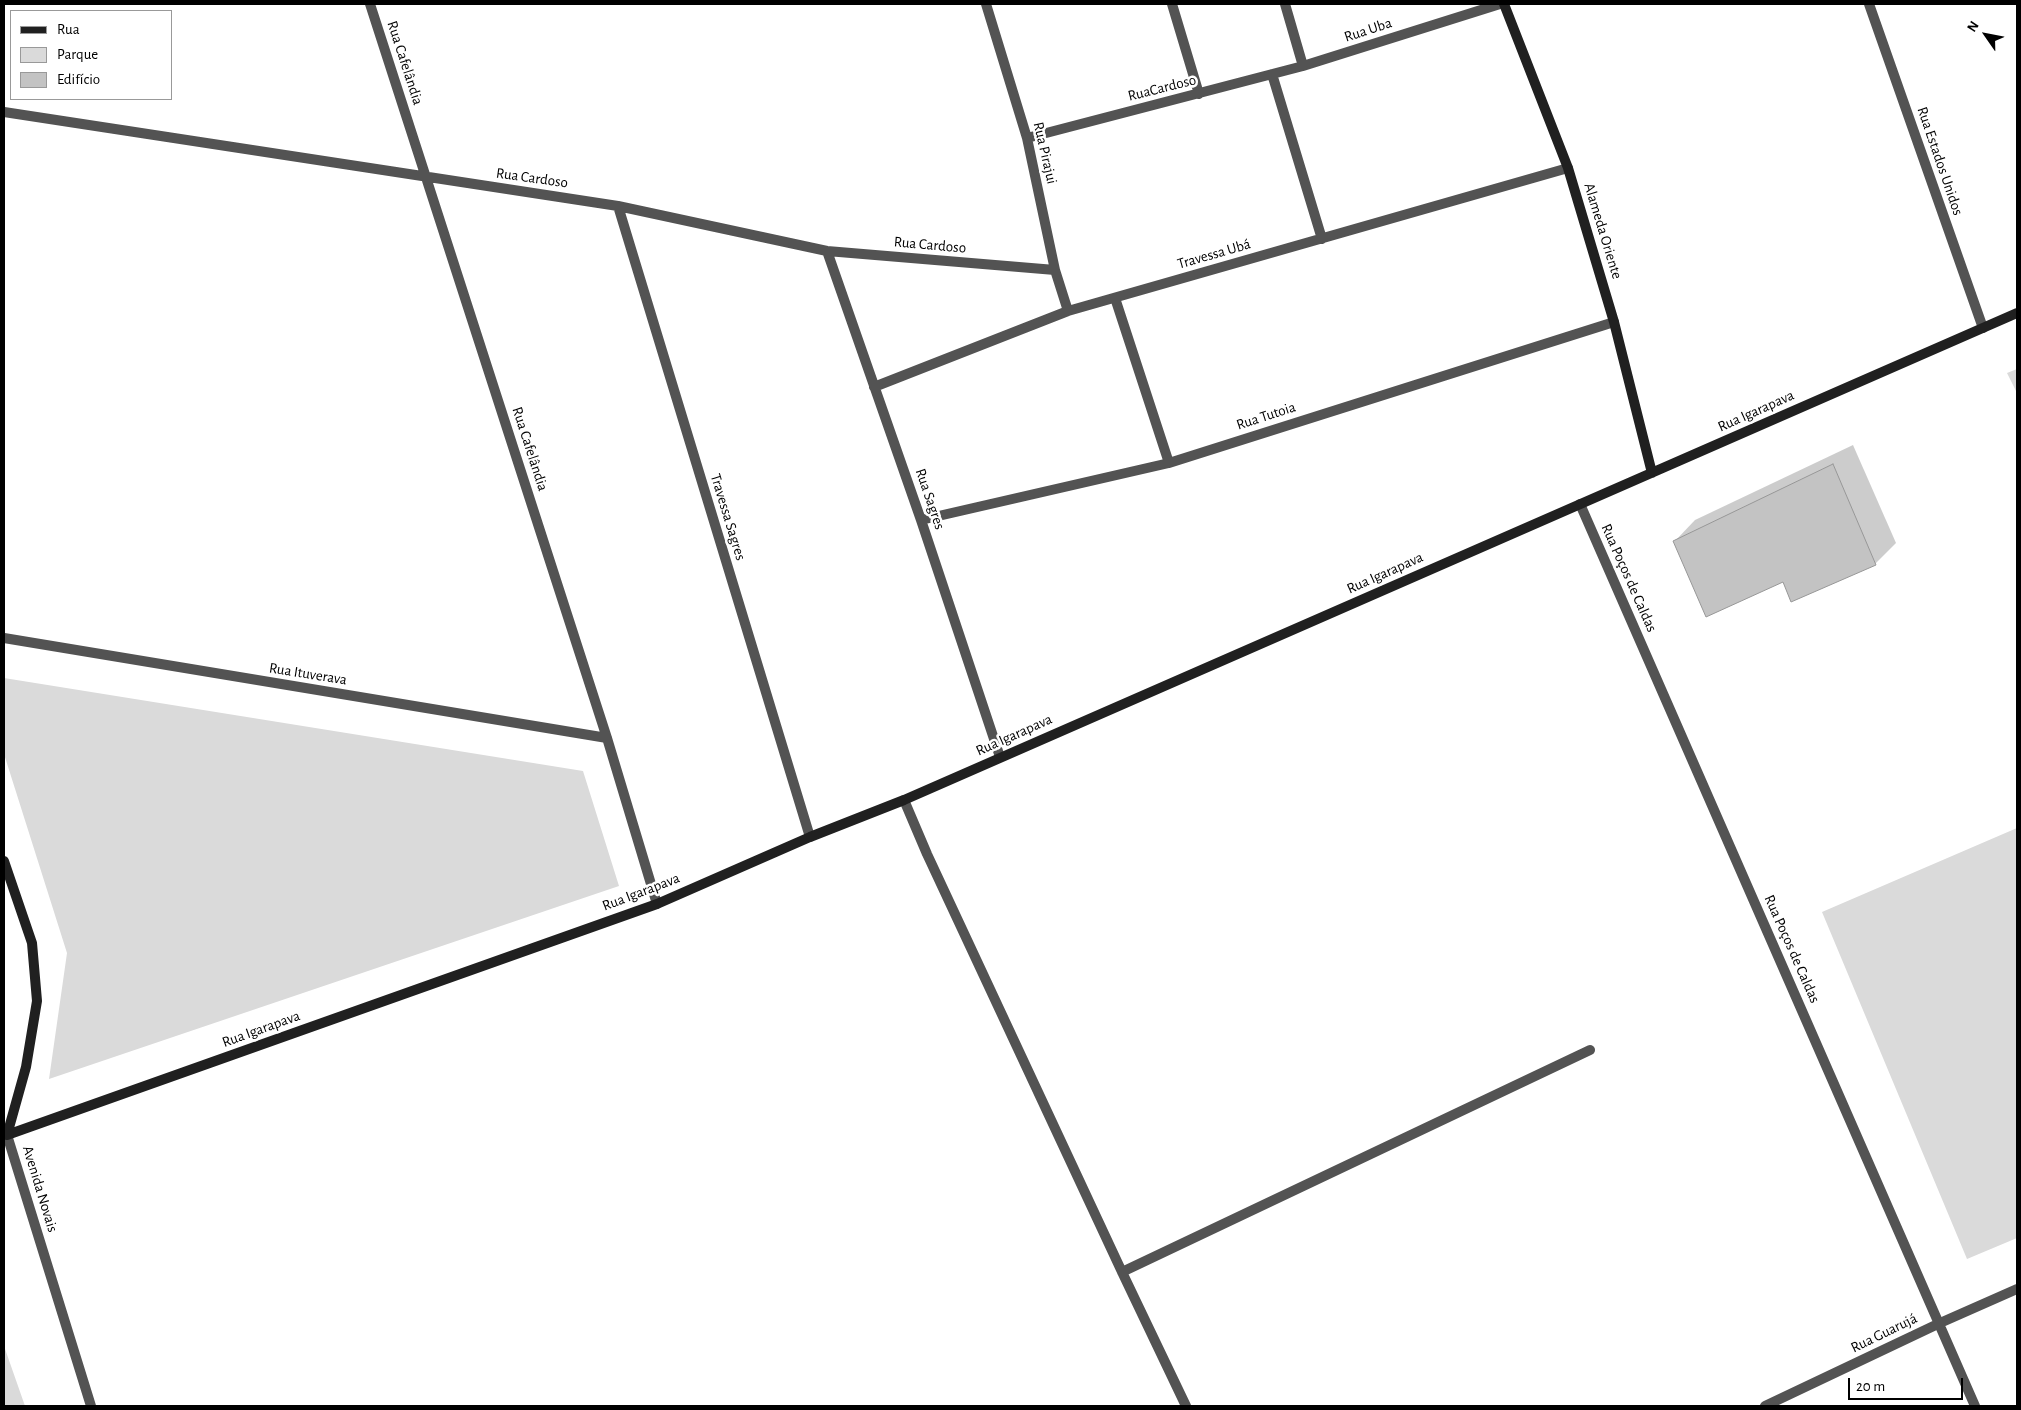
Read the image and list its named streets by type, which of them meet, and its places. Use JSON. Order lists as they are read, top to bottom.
{
  "streets": {
    "street": [
      "Rua Uba",
      "Rua Cafelândia",
      "RuaCardoso",
      "Rua Pirajui",
      "Rua Estados Unidos",
      "Rua Cardoso",
      "Alameda Oriente",
      "Travessa Ubá",
      "Rua Igarapava",
      "Rua Tutoia",
      "Rua Sagres",
      "Travessa Sagres",
      "Rua Poços de Caldas",
      "Rua Ituverava",
      "Avenida Novais",
      "Rua Guarujá"
    ]
  },
  "crossings": [
    ["Rua Uba", "RuaCardoso"],
    ["Rua Cafelândia", "Rua Cardoso"],
    ["Rua Cafelândia", "Rua Igarapava"],
    ["Rua Cafelândia", "Rua Ituverava"],
    ["RuaCardoso", "Rua Pirajui"],
    ["Rua Pirajui", "Rua Cardoso"],
    ["Rua Pirajui", "Travessa Ubá"],
    ["Rua Estados Unidos", "Rua Igarapava"],
    ["Rua Cardoso", "Rua Sagres"],
    ["Rua Cardoso", "Travessa Sagres"],
    ["Alameda Oriente", "Travessa Ubá"],
    ["Alameda Oriente", "Rua Igarapava"],
    ["Alameda Oriente", "Rua Tutoia"],
    ["Travessa Ubá", "Rua Sagres"],
    ["Rua Igarapava", "Rua Sagres"],
    ["Rua Igarapava", "Travessa Sagres"],
    ["Rua Igarapava", "Rua Poços de Caldas"],
    ["Rua Igarapava", "Avenida Novais"],
    ["Rua Tutoia", "Rua Sagres"],
    ["Rua Poços de Caldas", "Rua Guarujá"]
  ],
  "legend": ["Rua", "Parque", "Edifício"],
  "scale_bar": "20 m",
  "north": "top left"
}
